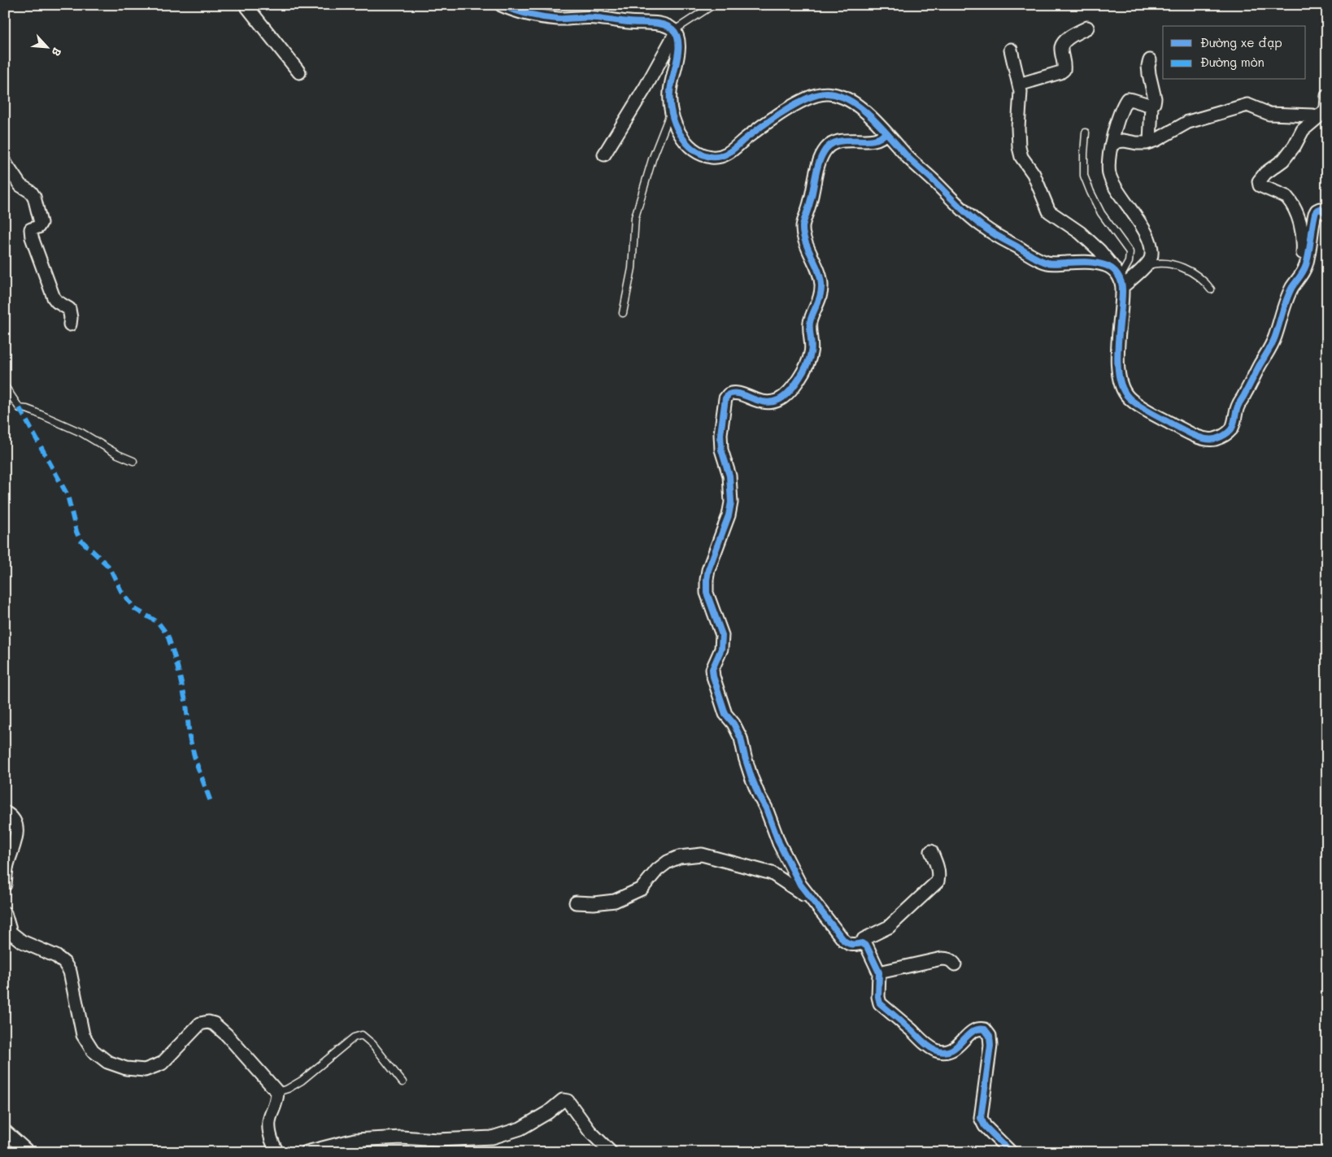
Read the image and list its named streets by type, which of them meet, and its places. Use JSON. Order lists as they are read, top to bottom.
{
  "legend": ["Đường xe đạp", "Đường mòn"],
  "north": "bottom right"
}
